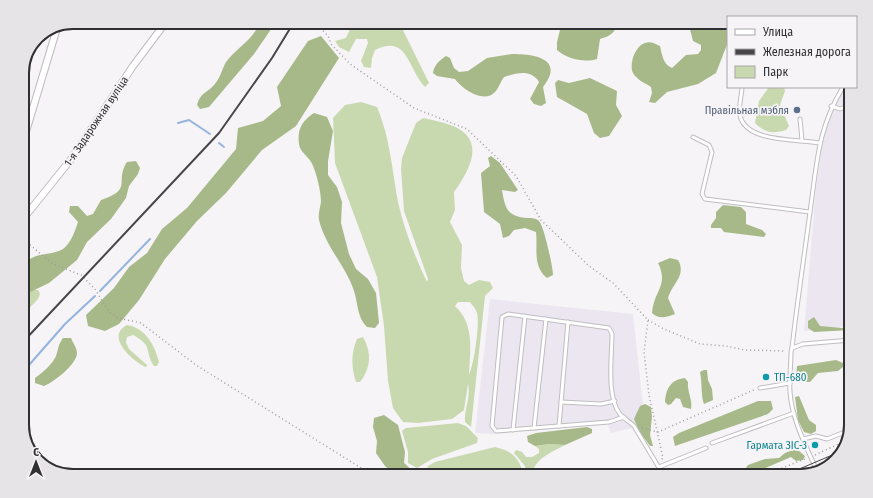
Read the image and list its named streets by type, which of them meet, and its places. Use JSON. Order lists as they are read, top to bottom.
{
  "streets": {
    "street": ["1-я Задарожная вуліца"]
  },
  "places": ["Правільная мэбля", "ТП-680", "Гармата ЗІС-3"],
  "legend": ["Улица", "Железная дорога", "Парк"],
  "north": "top"
}
